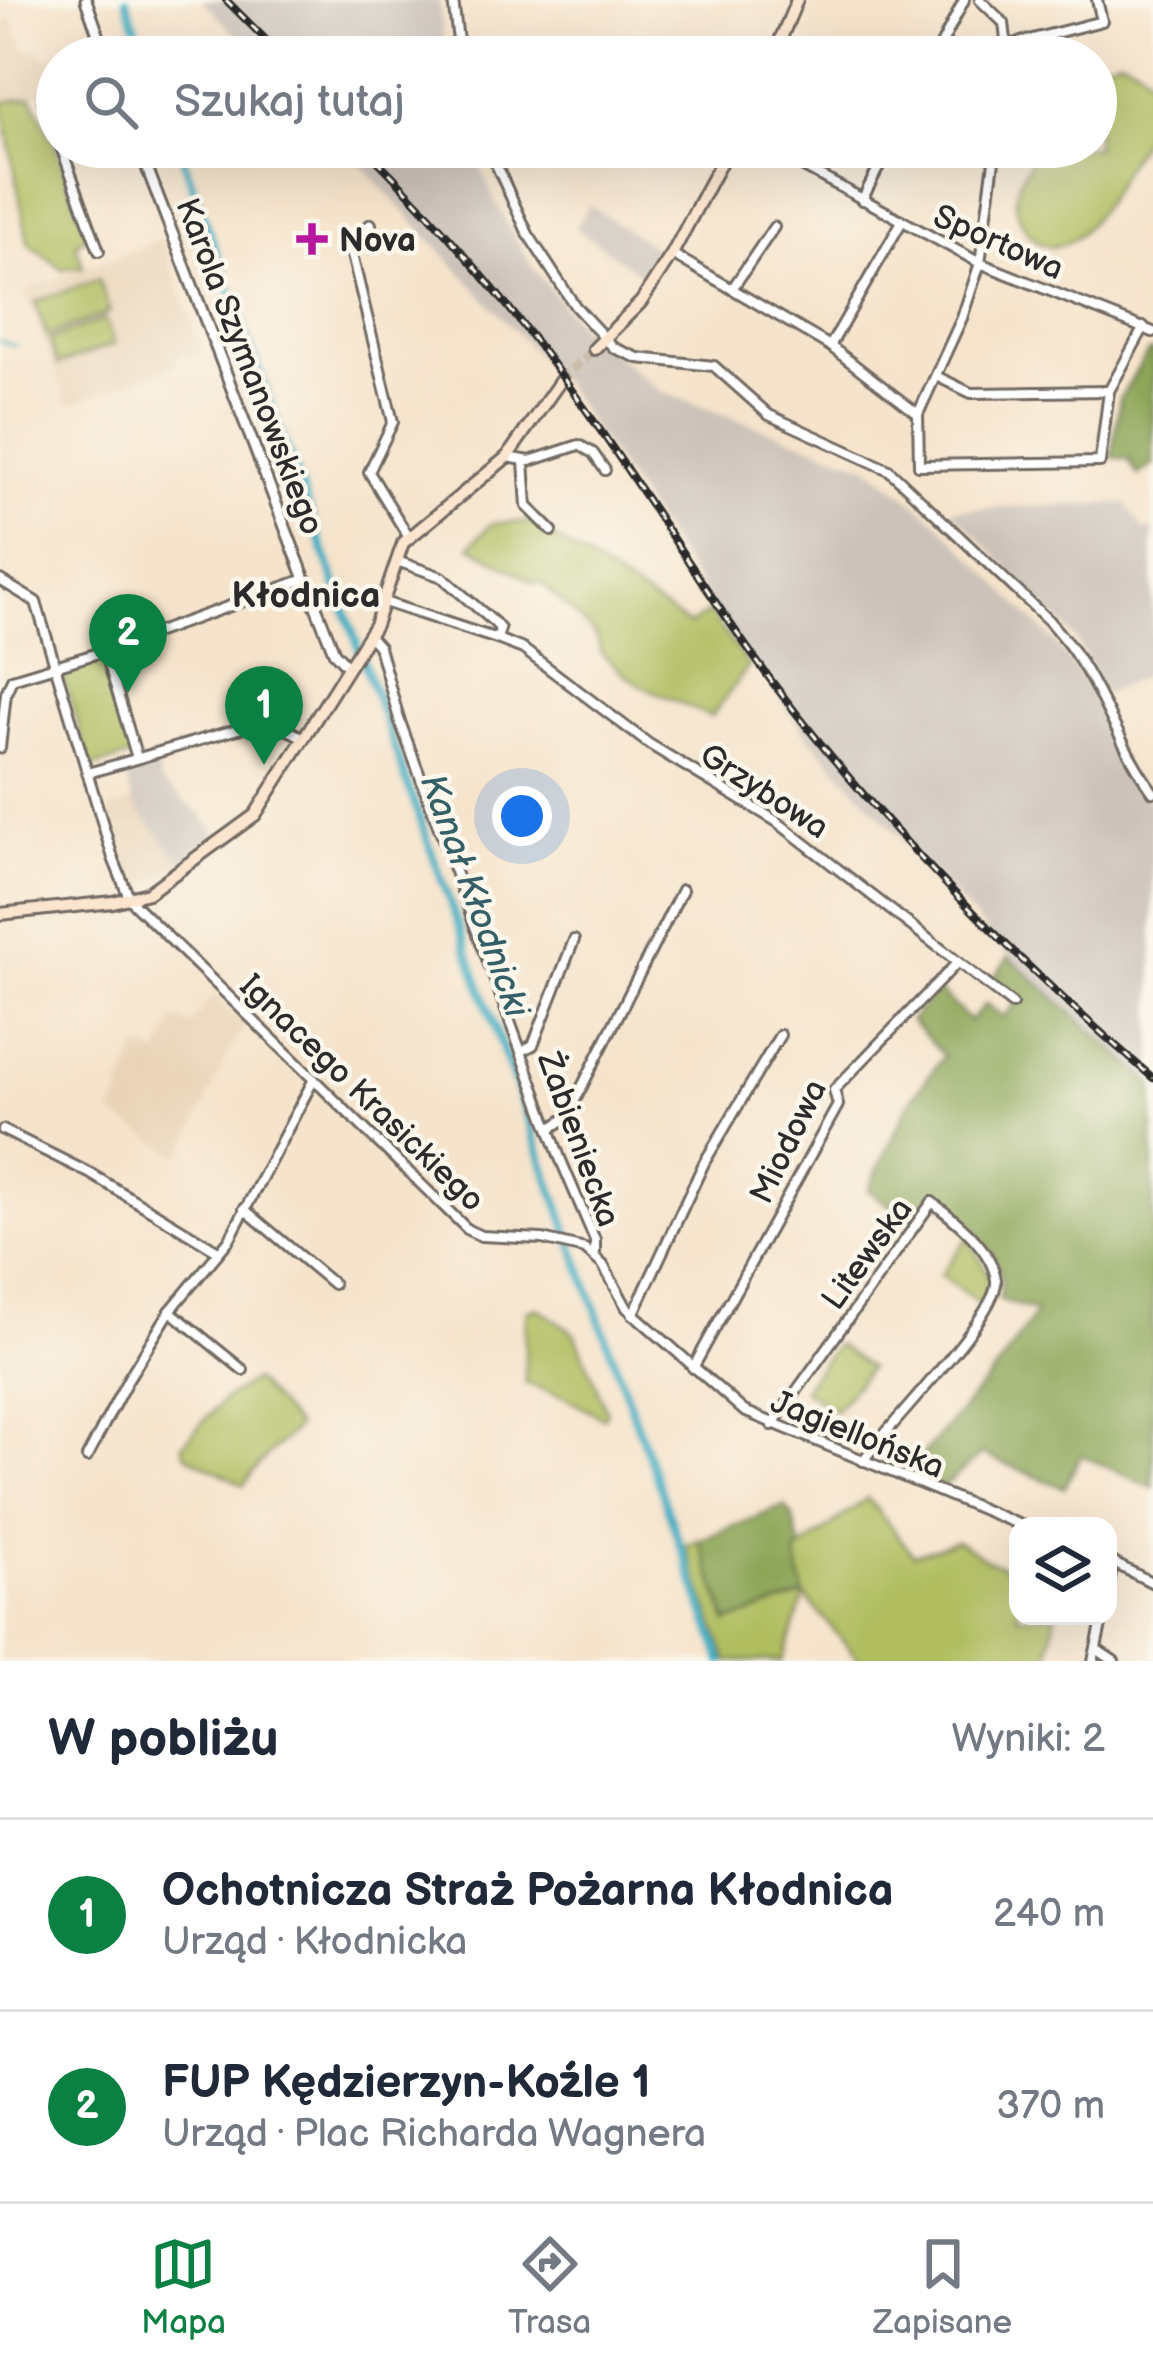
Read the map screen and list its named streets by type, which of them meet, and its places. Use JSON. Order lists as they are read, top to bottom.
{
  "streets": {
    "street": [
      "Sportowa",
      "Karola Szymanowskiego",
      "Grzybowa",
      "Ignacego Krasickiego",
      "Żabieniecka",
      "Miodowa",
      "Litewska",
      "Jagiellońska"
    ]
  },
  "crossings": [
    ["Grzybowa", "Miodowa"],
    ["Ignacego Krasickiego", "Żabieniecka"],
    ["Ignacego Krasickiego", "Jagiellońska"],
    ["Żabieniecka", "Jagiellońska"],
    ["Miodowa", "Jagiellońska"],
    ["Litewska", "Jagiellońska"]
  ],
  "districts": ["Kłodnica"],
  "water": ["Kanał Kłodnicki"],
  "places": {
    "health": ["Nova"]
  },
  "page": {
    "search": "Szukaj tutaj",
    "pins": ["2", "1"],
    "heading": ["W pobliżu", "Wyniki: 2"],
    "list": [
      {
        "mark": "1",
        "name": "Ochotnicza Straż Pożarna Kłodnica",
        "note": "Urząd · Kłodnicka",
        "value": "240 m"
      },
      {
        "mark": "2",
        "name": "FUP Kędzierzyn-Koźle 1",
        "note": "Urząd · Plac Richarda Wagnera",
        "value": "370 m"
      }
    ],
    "nav": ["Mapa", "Trasa", "Zapisane"]
  }
}
